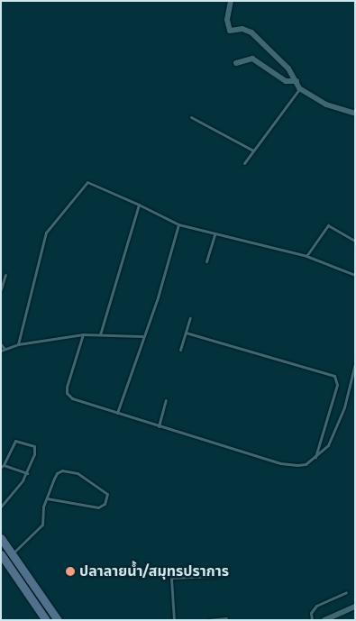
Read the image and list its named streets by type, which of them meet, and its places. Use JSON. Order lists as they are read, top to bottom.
{
  "places": ["ปลาลายน้ำ/สมุทรปราการ"]
}
